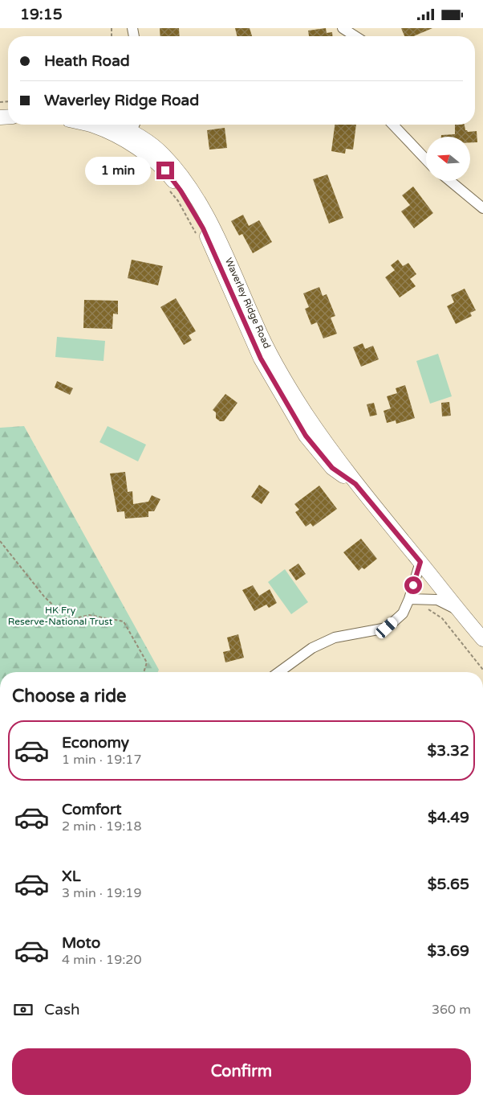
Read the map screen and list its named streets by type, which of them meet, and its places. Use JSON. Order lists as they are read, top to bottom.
{
  "streets": {
    "main road": ["Waverley Ridge Road"]
  },
  "parks": ["HK Fry Reserve-National Trust"],
  "north": "left",
  "page": {
    "status": "19:15",
    "banner": ["Heath Road", "Waverley Ridge Road"],
    "bubble": "1 min",
    "heading": "Choose a ride",
    "list": [
      {
        "name": "Economy",
        "note": "1 min · 19:17",
        "value": "$3.32"
      },
      {
        "name": "Comfort",
        "note": "2 min · 19:18",
        "value": "$4.49"
      },
      {
        "name": "XL",
        "note": "3 min · 19:19",
        "value": "$5.65"
      },
      {
        "name": "Moto",
        "note": "4 min · 19:20",
        "value": "$3.69"
      }
    ],
    "pay": ["Cash", "360 m"],
    "buttons": "Confirm"
  }
}
